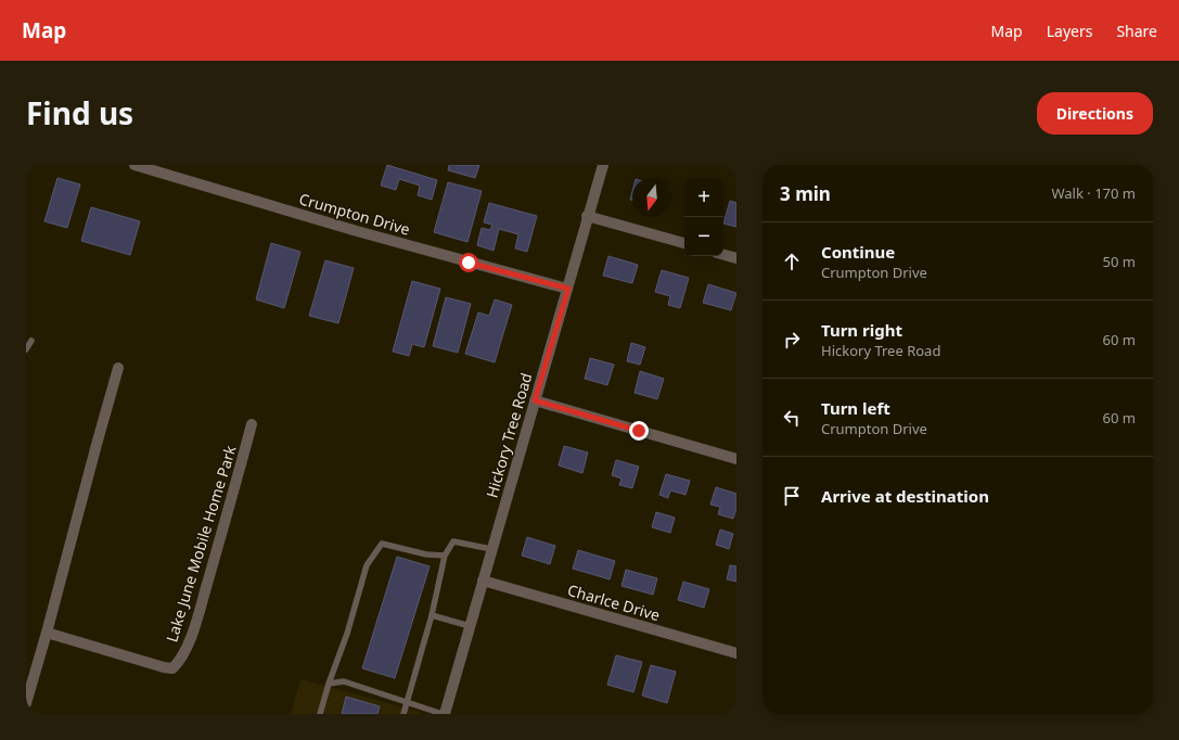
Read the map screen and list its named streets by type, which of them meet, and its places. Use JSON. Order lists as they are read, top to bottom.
{
  "streets": {
    "street": [
      "Crumpton Drive",
      "Hickory Tree Road",
      "Lake June Mobile Home Park",
      "Charlce Drive"
    ]
  },
  "crossings": [
    ["Crumpton Drive", "Hickory Tree Road"],
    ["Hickory Tree Road", "Charlce Drive"]
  ],
  "north": "bottom",
  "page": {
    "header": "Map",
    "nav": ["Map", "Layers", "Share"],
    "title": "Find us",
    "buttons": "Directions",
    "heading": ["3 min", "Walk · 170 m"],
    "map_buttons": ["+", "−"],
    "list": [
      ["Continue", "Crumpton Drive", "50 m"],
      ["Turn right", "Hickory Tree Road", "60 m"],
      ["Turn left", "Crumpton Drive", "60 m"],
      "Arrive at destination"
    ]
  }
}
